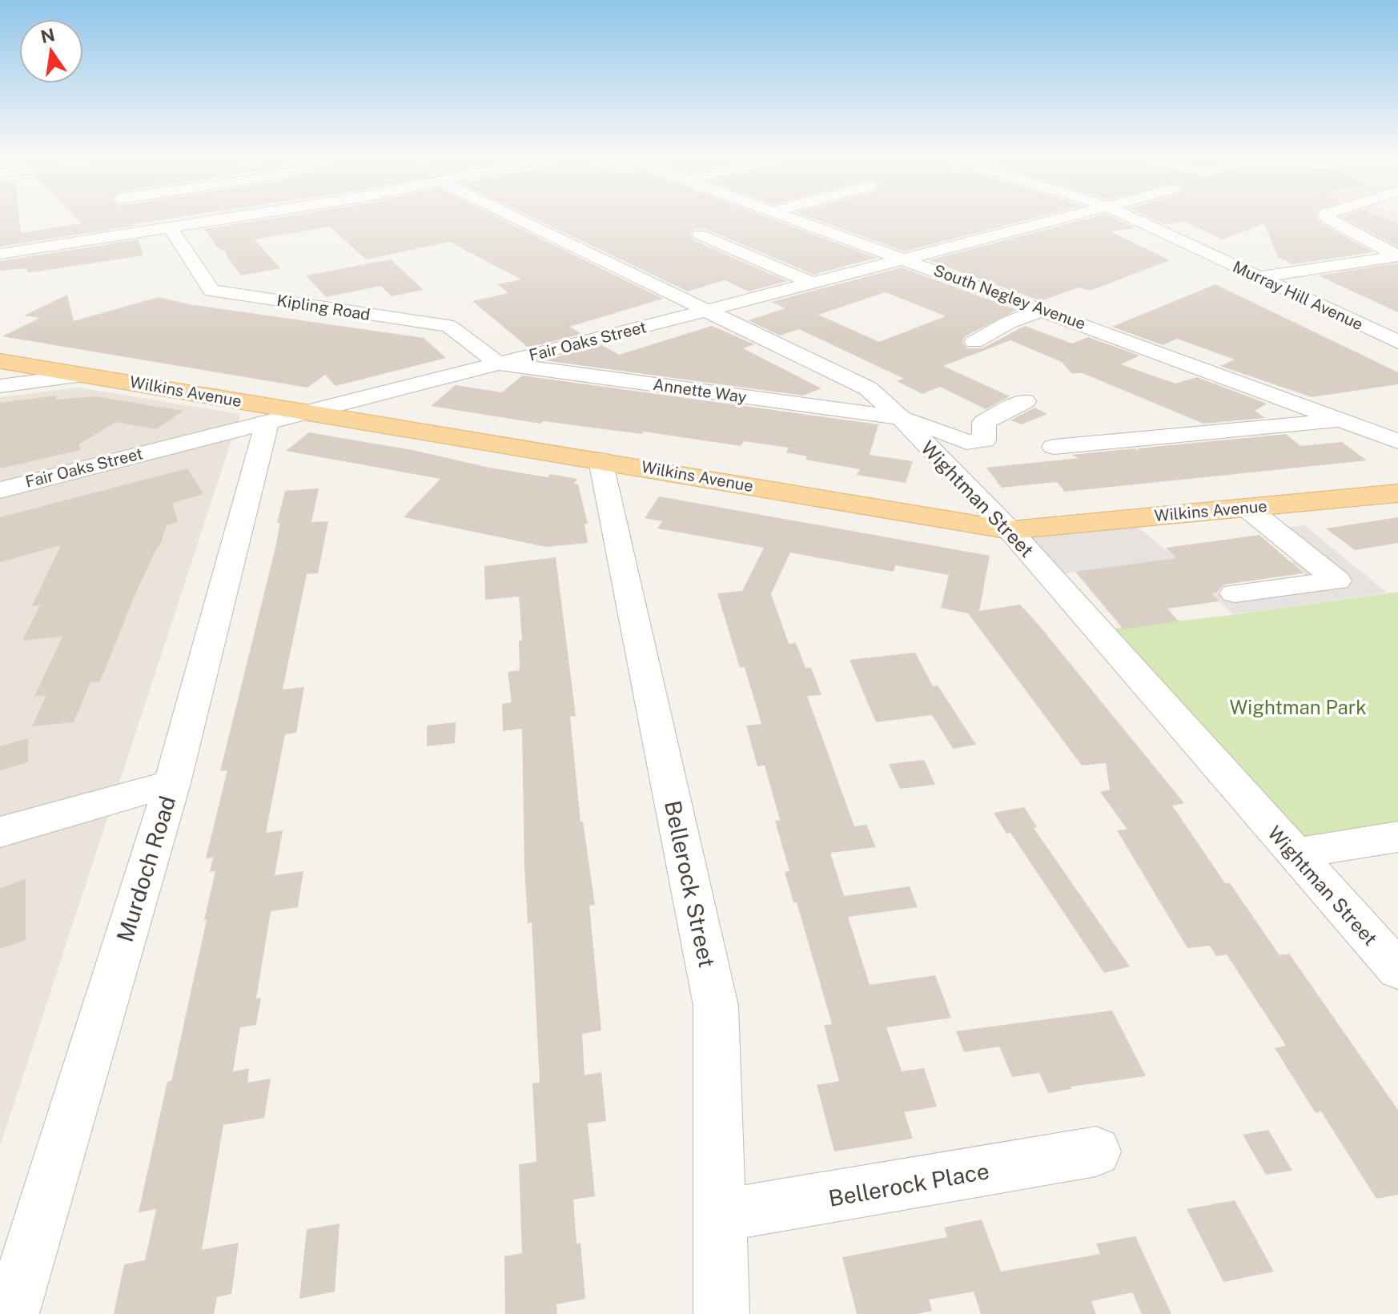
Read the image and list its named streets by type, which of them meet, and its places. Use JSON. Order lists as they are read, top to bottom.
{
  "streets": {
    "main road": ["Wilkins Avenue"],
    "street": [
      "Murray Hill Avenue",
      "South Negley Avenue",
      "Kipling Road",
      "Fair Oaks Street",
      "Annette Way",
      "Wightman Street",
      "Murdoch Road",
      "Bellerock Street",
      "Bellerock Place"
    ]
  },
  "crossings": [
    ["South Negley Avenue", "Fair Oaks Street"],
    ["Kipling Road", "Fair Oaks Street"],
    ["Kipling Road", "Annette Way"],
    ["Fair Oaks Street", "Annette Way"],
    ["Fair Oaks Street", "Wilkins Avenue"],
    ["Fair Oaks Street", "Wightman Street"],
    ["Fair Oaks Street", "Murdoch Road"],
    ["Annette Way", "Wightman Street"],
    ["Wilkins Avenue", "Wightman Street"],
    ["Wilkins Avenue", "Bellerock Street"],
    ["Bellerock Street", "Bellerock Place"]
  ],
  "parks": ["Wightman Park"],
  "north": "top"
}
